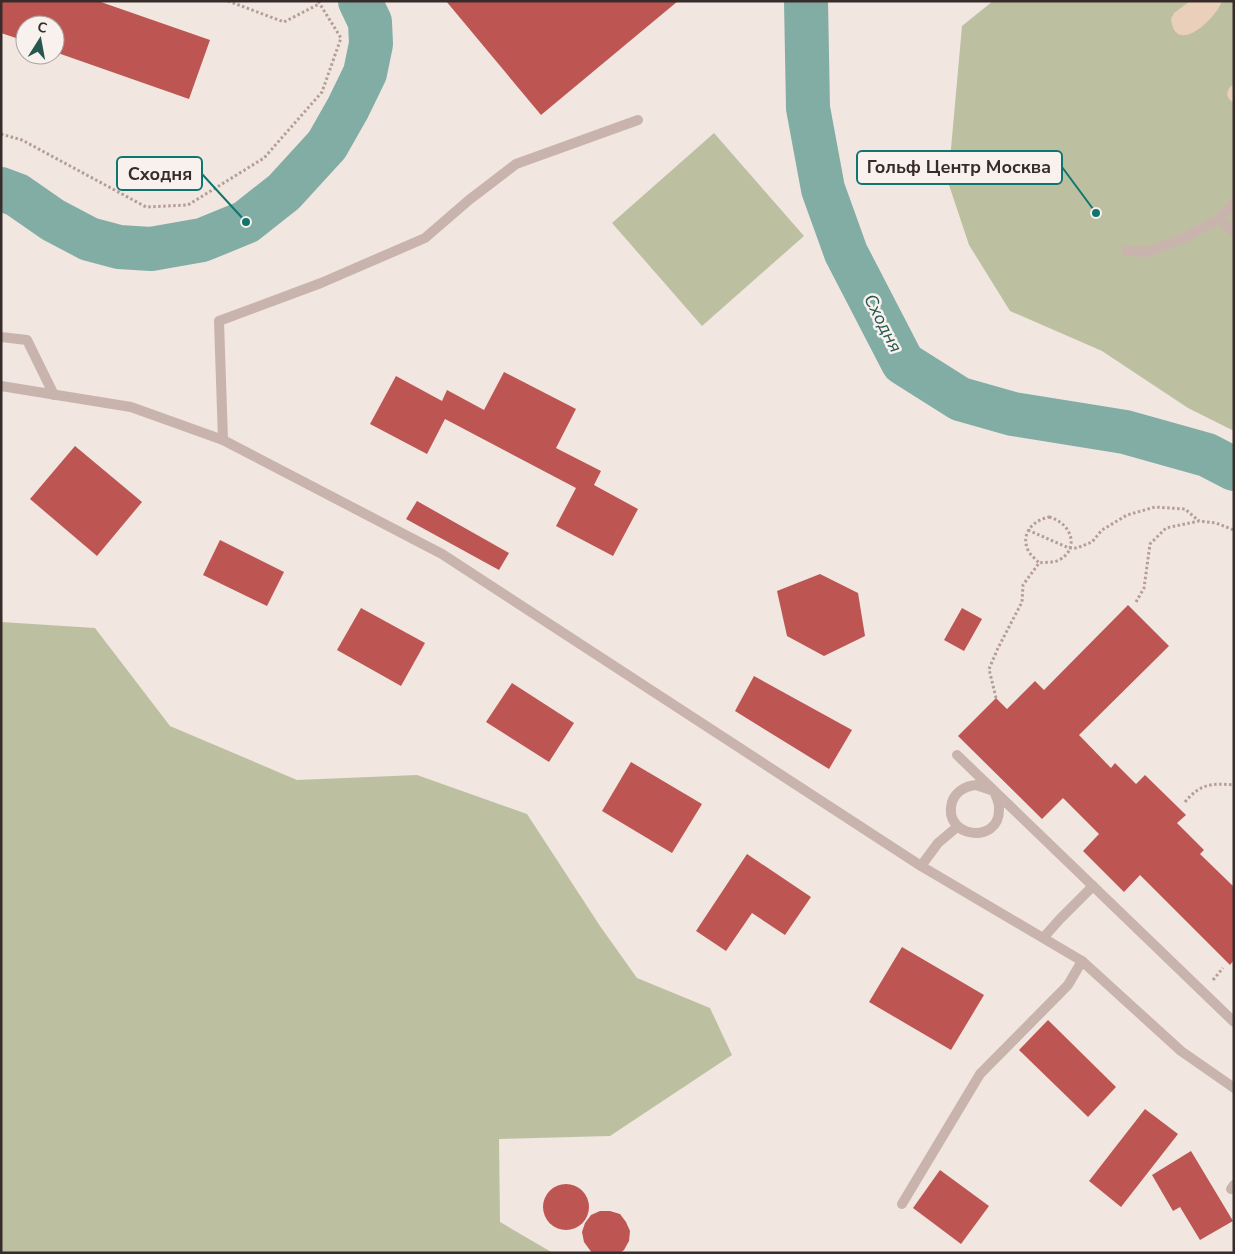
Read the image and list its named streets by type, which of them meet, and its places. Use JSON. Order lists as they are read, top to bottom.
{
  "water": ["Сходня"],
  "places": ["Гольф Центр Москва", "Сходня"],
  "north": "top"
}
